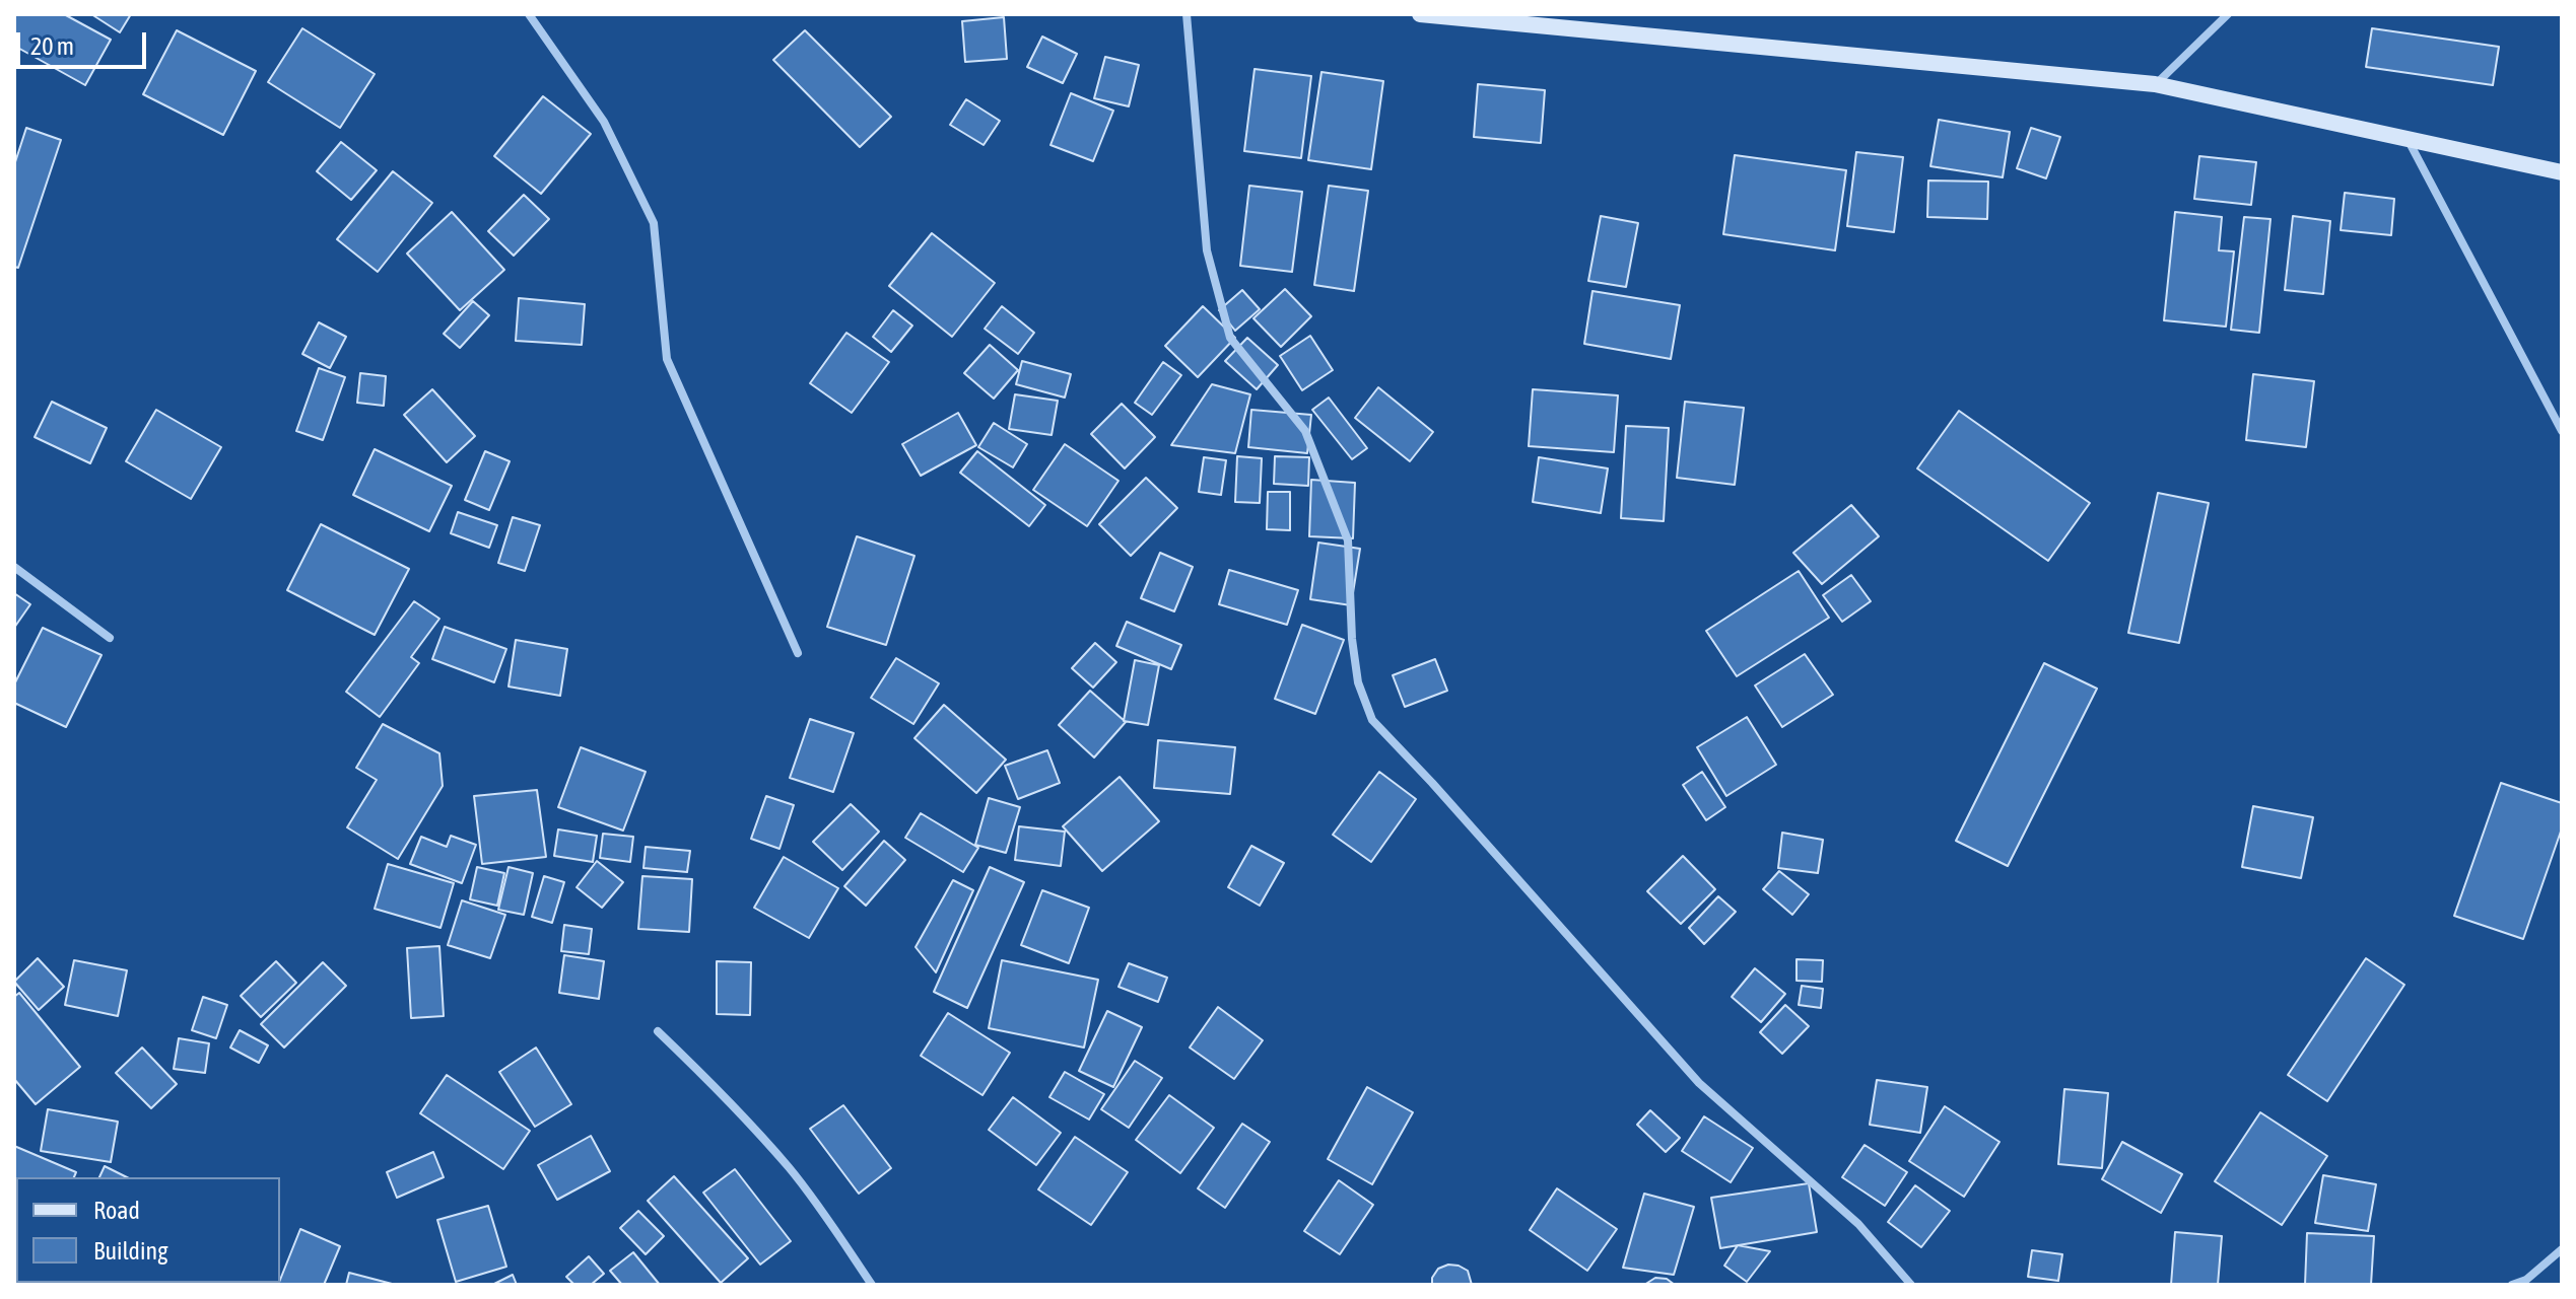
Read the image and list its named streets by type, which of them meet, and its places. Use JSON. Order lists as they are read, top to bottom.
{
  "legend": ["Road", "Building"],
  "scale_bar": "20 m"
}
